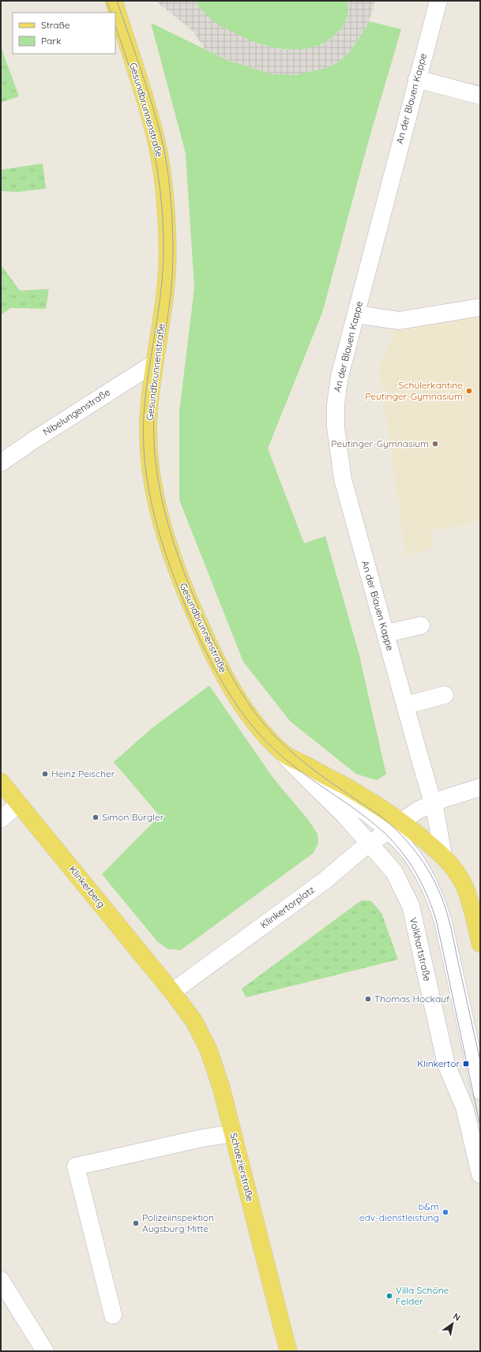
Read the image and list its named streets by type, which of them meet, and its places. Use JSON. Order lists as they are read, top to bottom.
{
  "streets": {
    "main road": ["Gesundbrunnenstraße", "Klinkerberg", "Schaezlerstraße"],
    "street": [
      "An der Blauen Kappe",
      "Nibelungenstraße",
      "Klinkertorplatz",
      "Volkhartstraße"
    ]
  },
  "crossings": [
    ["An der Blauen Kappe", "Klinkertorplatz"],
    ["Gesundbrunnenstraße", "Nibelungenstraße"],
    ["Gesundbrunnenstraße", "Klinkertorplatz"],
    ["Gesundbrunnenstraße", "Volkhartstraße"],
    ["Klinkerberg", "Klinkertorplatz"],
    ["Klinkerberg", "Schaezlerstraße"],
    ["Klinkertorplatz", "Volkhartstraße"],
    ["Klinkertorplatz", "Schaezlerstraße"]
  ],
  "places": {
    "other": [
      "Schülerkantine Peutinger-Gymnasium",
      "Peutinger-Gymnasium",
      "Heinz Peischer",
      "Simon Bürgler",
      "Thomas Hockauf",
      "b&m edv-dienstleistung",
      "Polizeiinspektion Augsburg Mitte",
      "Villa Schöne Felder"
    ],
    "transit": ["Klinkertor"]
  },
  "legend": ["Straße", "Park"],
  "north": "top right"
}
